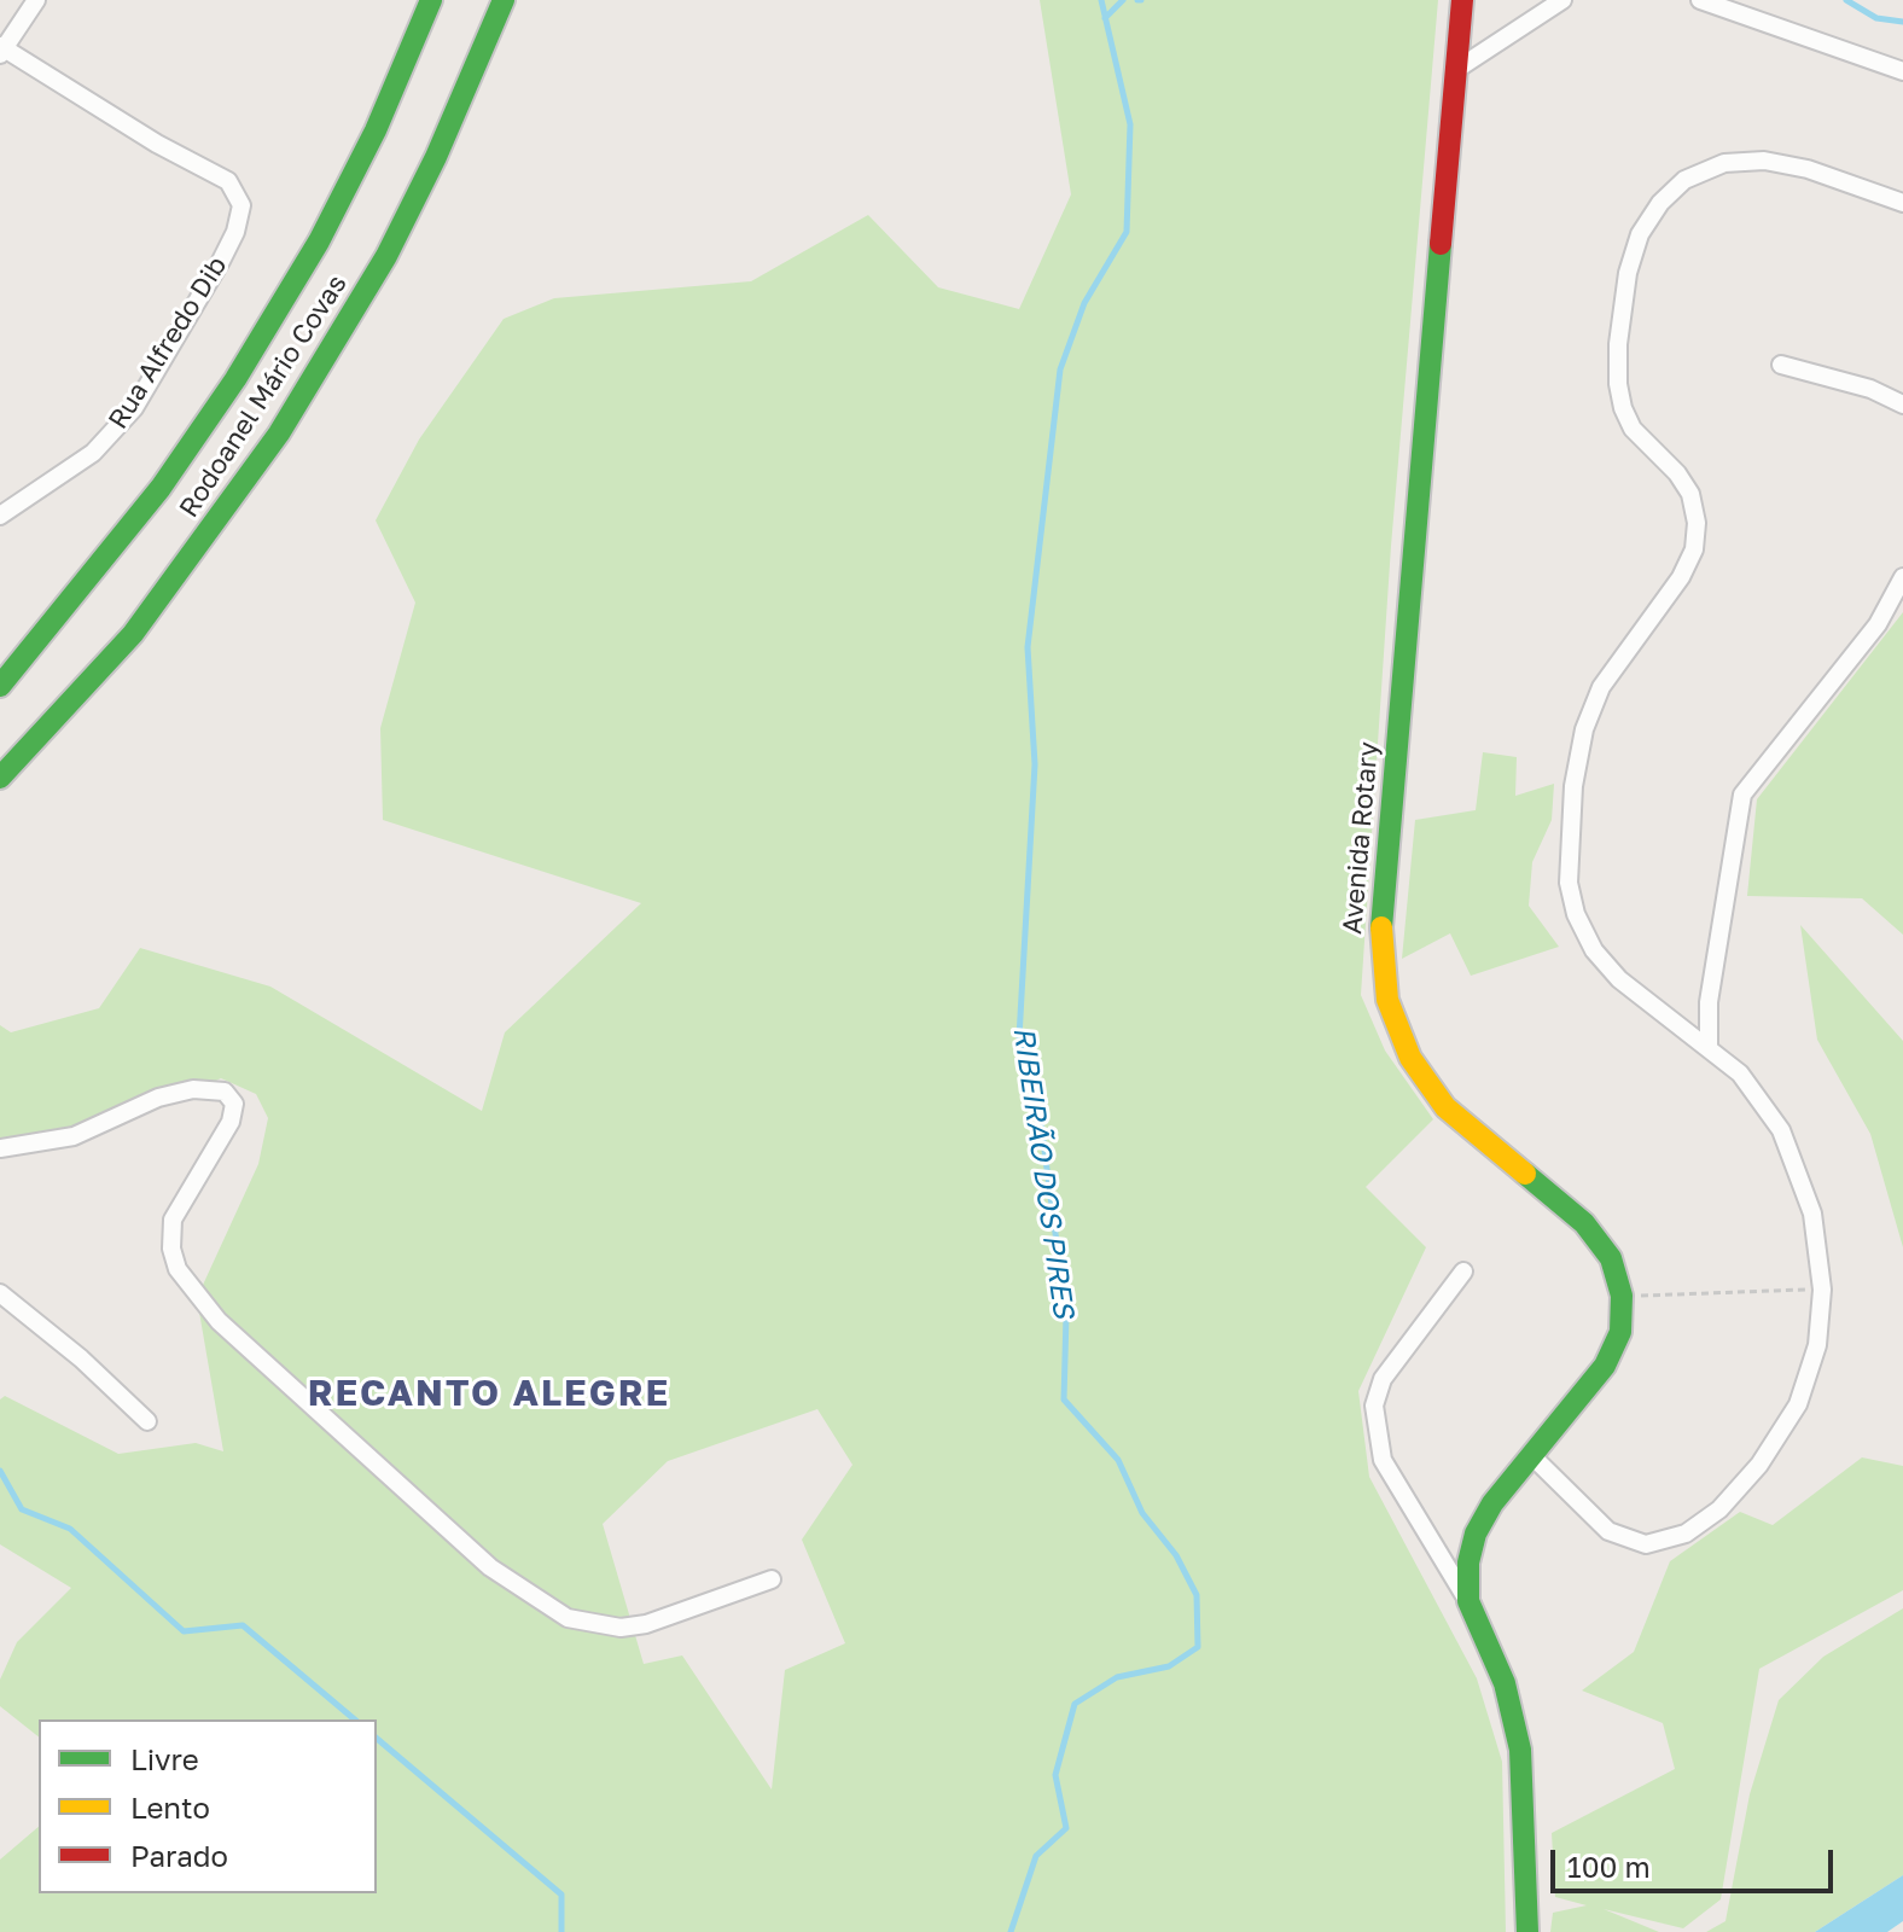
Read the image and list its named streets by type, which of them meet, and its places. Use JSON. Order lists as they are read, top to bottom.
{
  "streets": {
    "main road": ["Rodoanel Mário Covas", "Avenida Rotary"],
    "street": ["Rua Alfredo Dib"]
  },
  "districts": ["RECANTO ALEGRE"],
  "water": ["RIBEIRÃO DOS PIRES"],
  "legend": ["Livre", "Lento", "Parado"],
  "scale_bar": "100 m"
}
